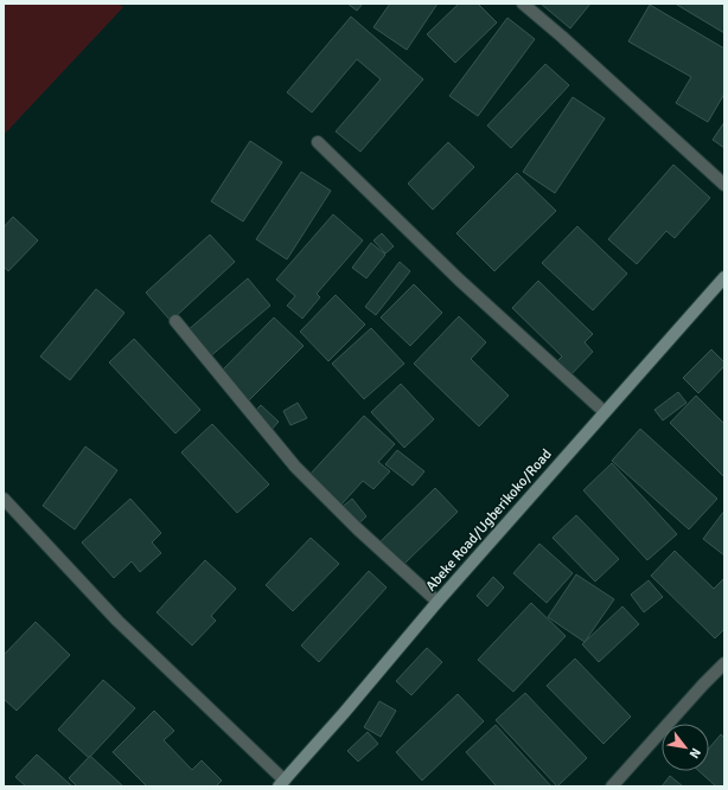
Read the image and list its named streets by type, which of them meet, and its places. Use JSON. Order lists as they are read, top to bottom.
{
  "streets": {
    "street": ["Abeke Road/Ugberikoko/Road"]
  },
  "north": "bottom right"
}
